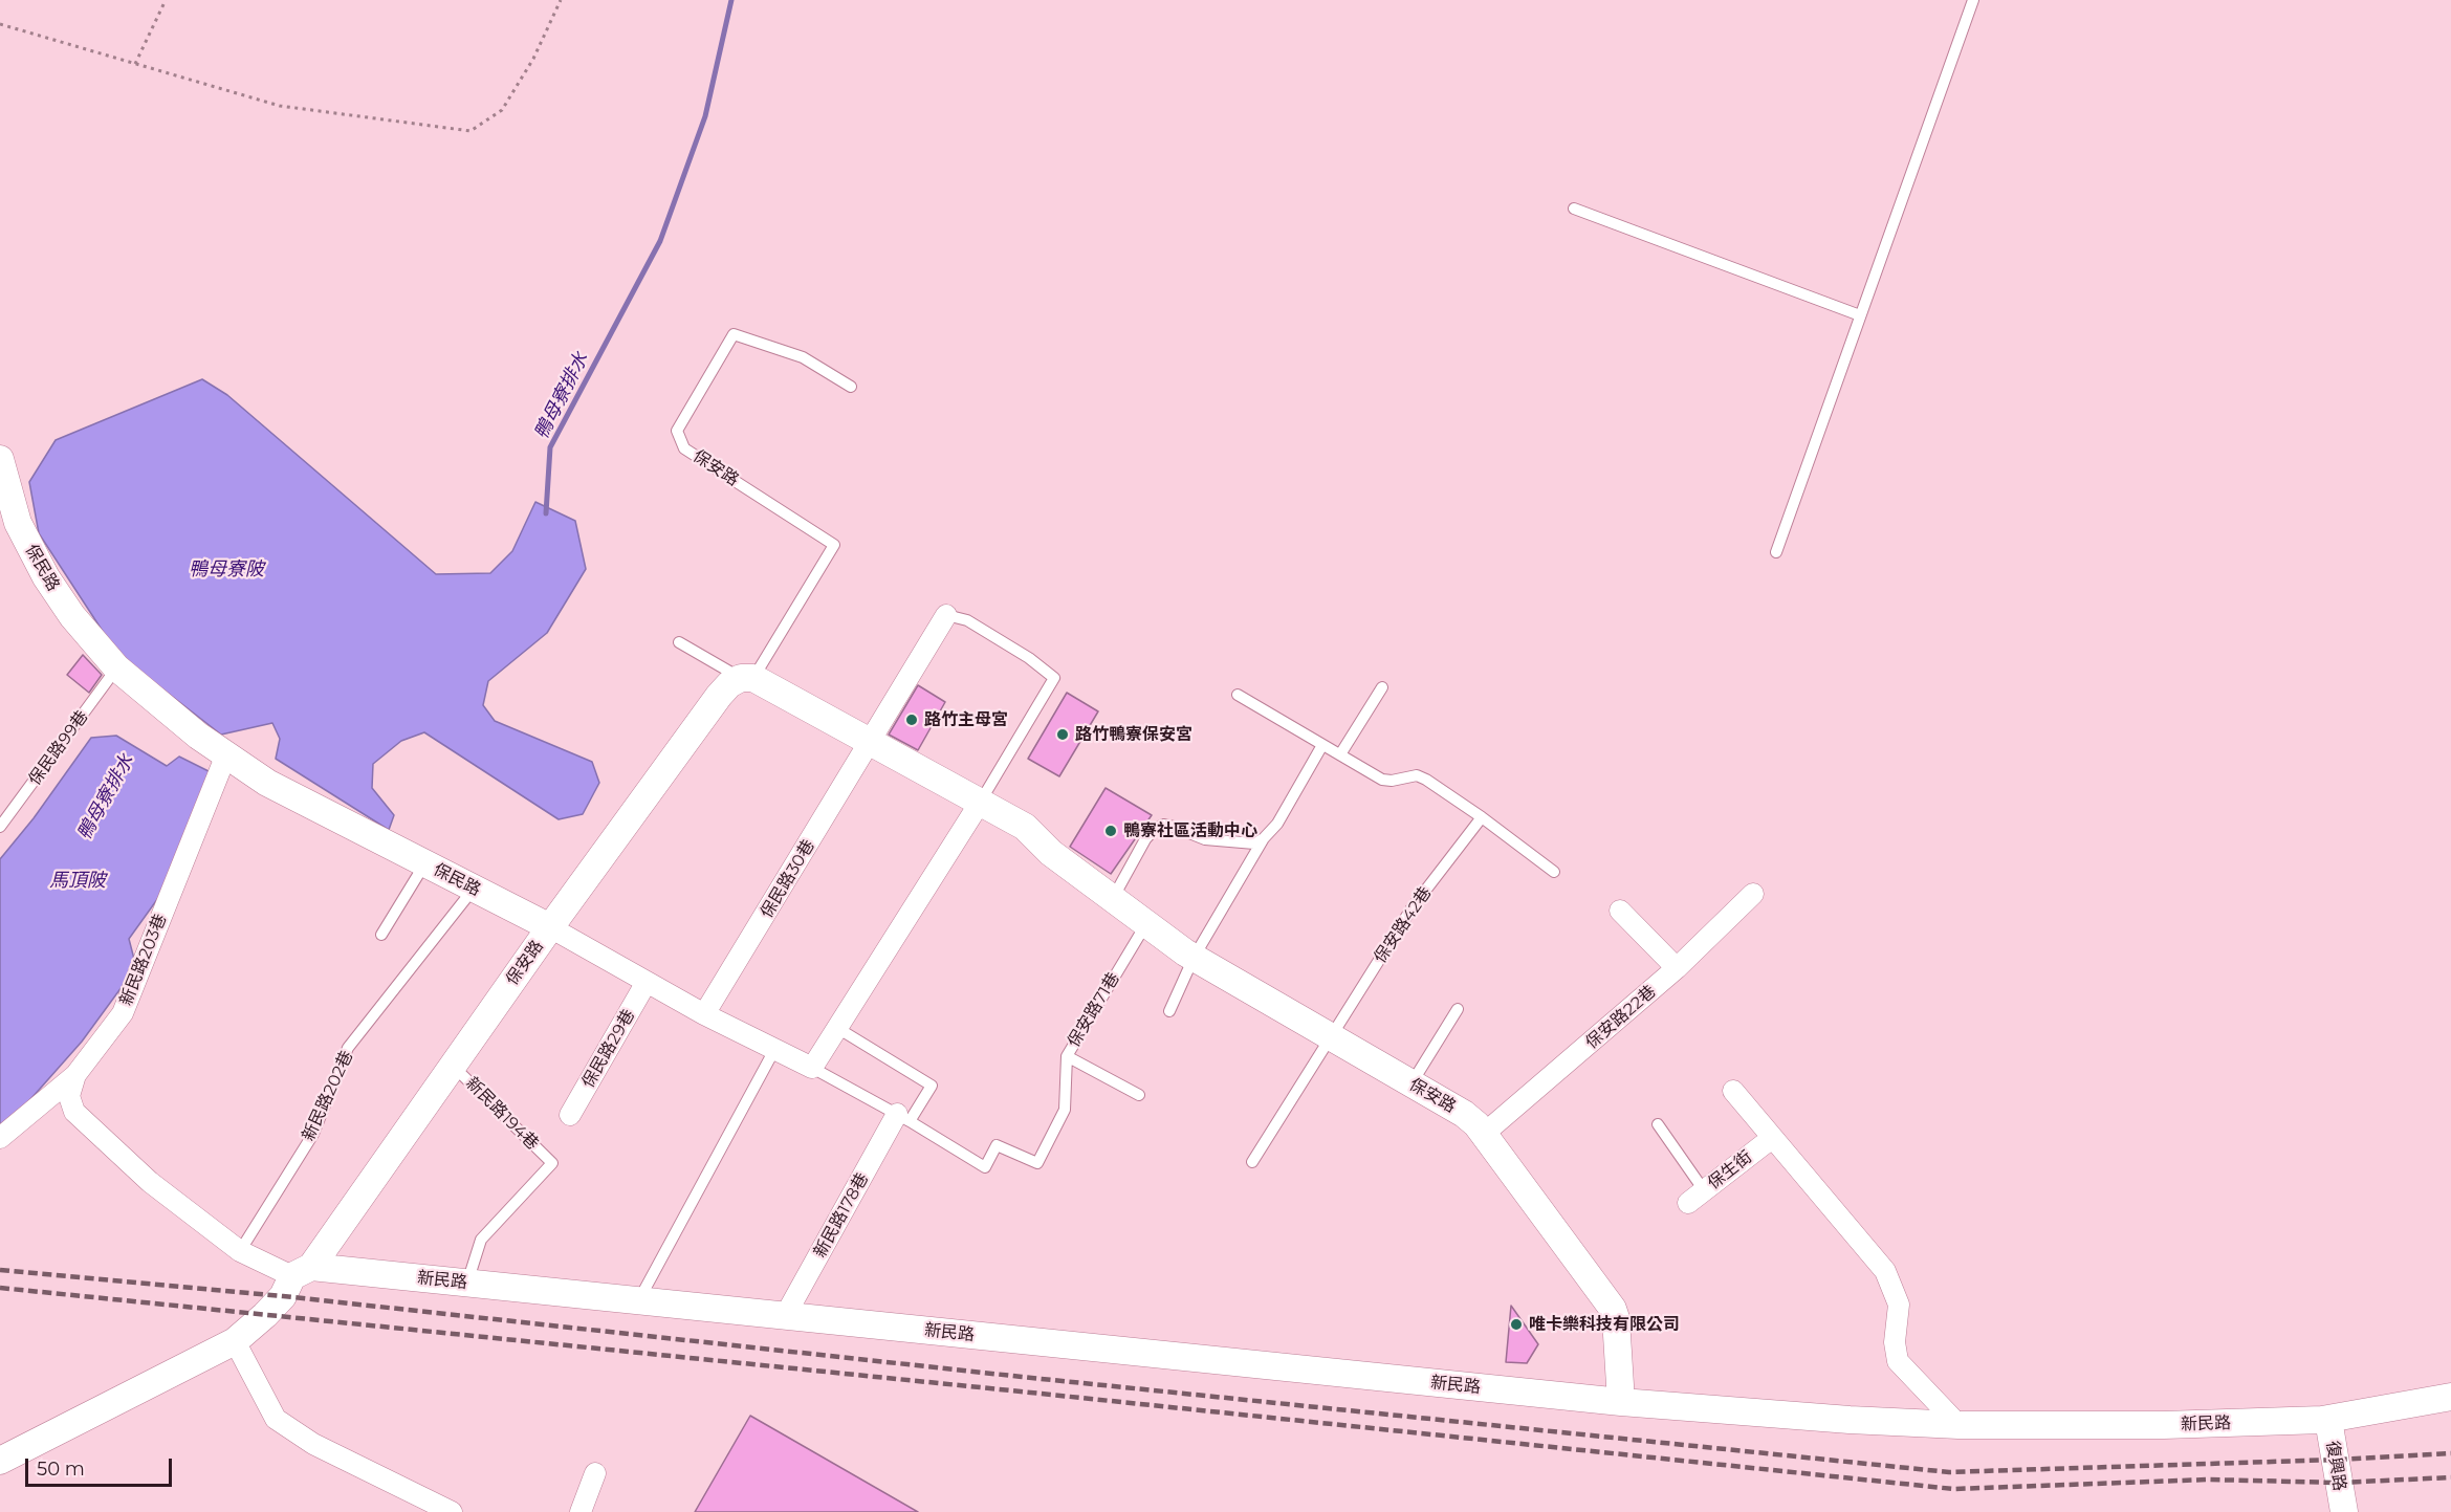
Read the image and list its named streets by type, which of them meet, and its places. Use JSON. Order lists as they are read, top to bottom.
{
  "streets": {
    "street": [
      "保安路",
      "保民路",
      "保民路30巷",
      "新民路203巷",
      "保安路22巷",
      "保民路29巷",
      "保生街",
      "新民路178巷",
      "新民路",
      "復興路"
    ],
    "lane": [
      "保民路99巷",
      "保安路42巷",
      "保安路71巷",
      "新民路202巷",
      "新民路194巷"
    ]
  },
  "crossings": [
    ["保安路", "保民路"],
    ["保安路", "保民路30巷"],
    ["保安路", "保安路42巷"],
    ["保安路", "保安路71巷"],
    ["保安路", "保安路22巷"],
    ["保安路", "新民路194巷"],
    ["保安路", "新民路"],
    ["保民路", "保民路99巷"],
    ["保民路", "保民路30巷"],
    ["保民路", "新民路203巷"],
    ["保民路", "保民路29巷"],
    ["保民路", "新民路202巷"],
    ["保安路71巷", "新民路178巷"],
    ["新民路194巷", "新民路"],
    ["新民路178巷", "新民路"],
    ["新民路", "復興路"]
  ],
  "water": ["鴨母寮排水", "鴨母寮陂", "馬頂陂"],
  "places": [
    "路竹主母宮",
    "路竹鴨寮保安宮",
    "鴨寮社區活動中心",
    "唯卡樂科技有限公司"
  ],
  "scale_bar": "50 m"
}
